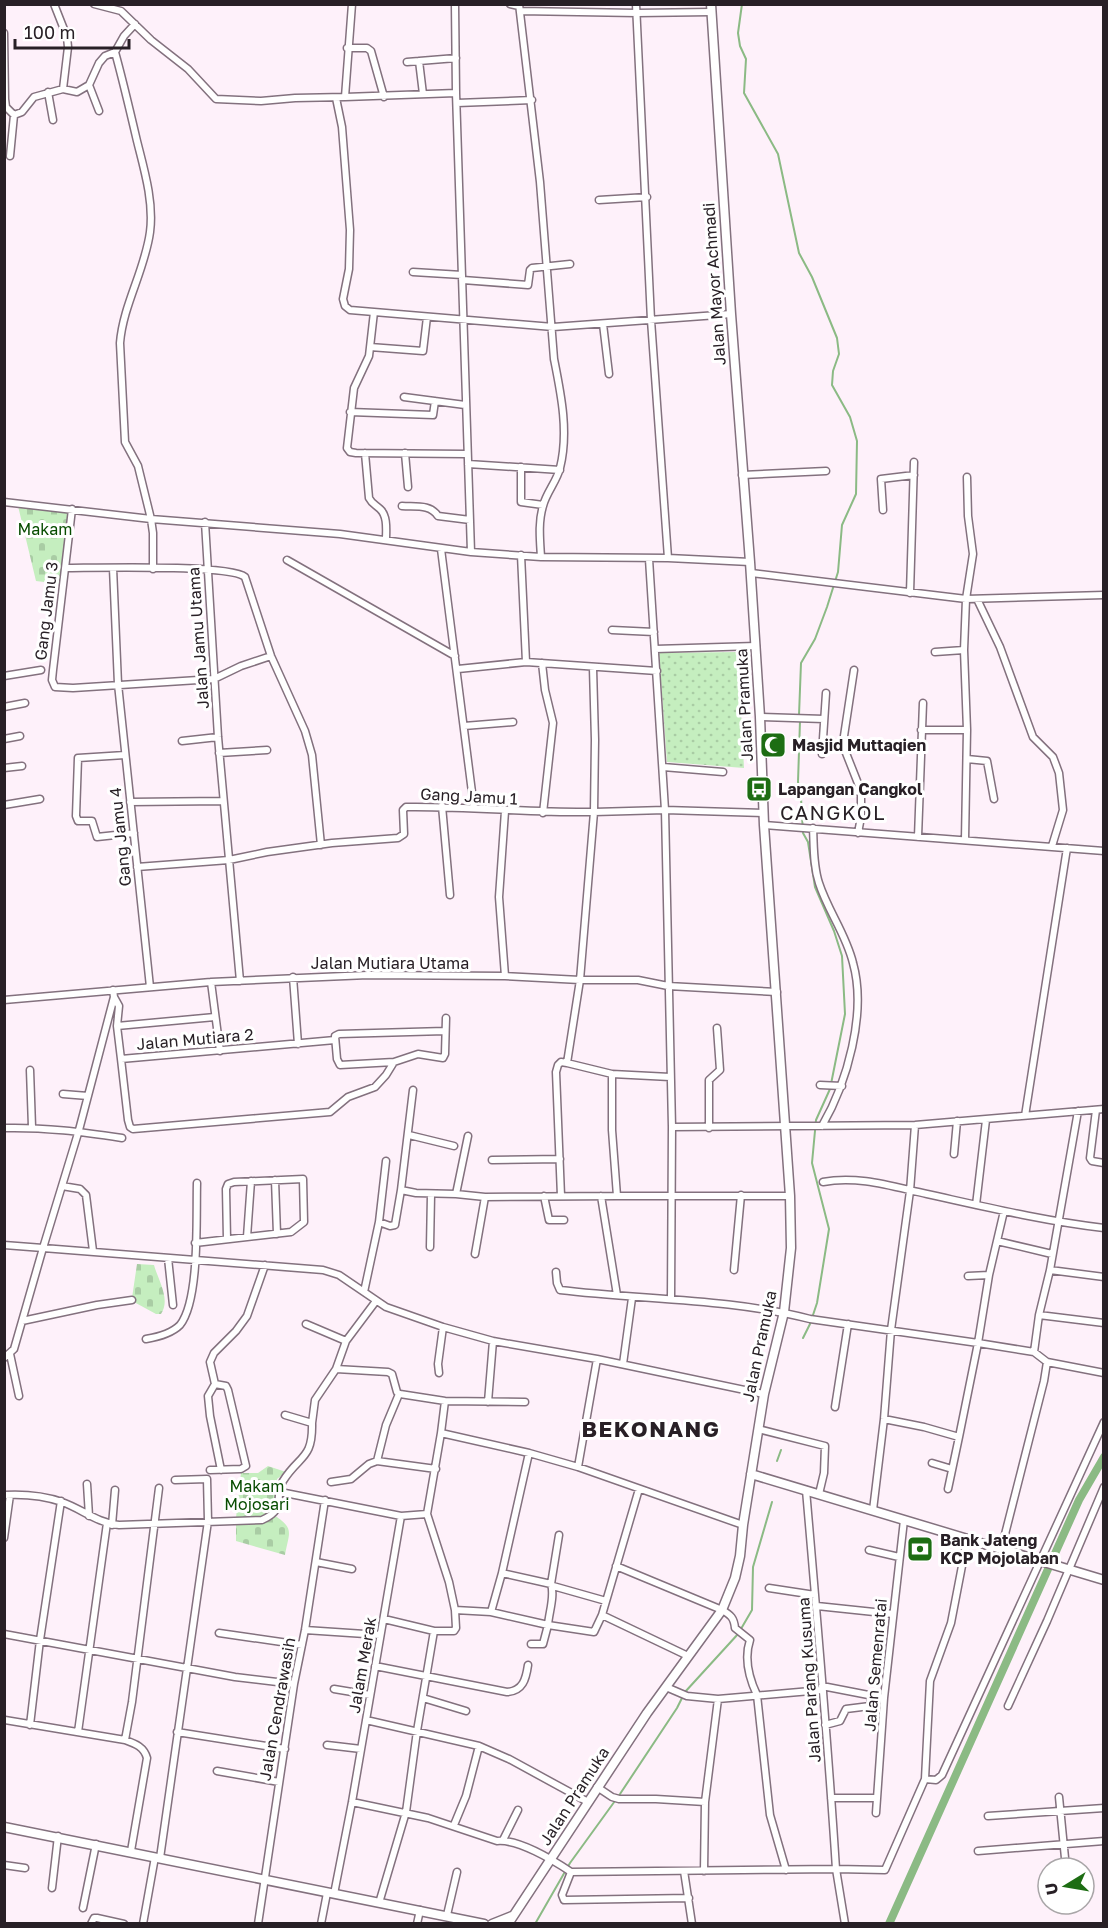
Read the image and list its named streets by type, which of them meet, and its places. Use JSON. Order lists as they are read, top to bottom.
{
  "streets": {
    "main road": ["Jalan Mayor Achmadi", "Jalan Pramuka"],
    "street": [
      "Gang Jamu 3",
      "Jalan Jamu Utama",
      "Gang Jamu 1",
      "Gang Jamu 4",
      "Jalan Mutiara Utama",
      "Jalan Mutiara 2",
      "Jalam Merak",
      "Jalan Semenratai",
      "Jalan Parang Kusuma",
      "Jalan Cendrawasih"
    ]
  },
  "crossings": [
    ["Jalan Mayor Achmadi", "Jalan Pramuka"],
    ["Gang Jamu 3", "Gang Jamu 4"],
    ["Jalan Jamu Utama", "Gang Jamu 1"],
    ["Jalan Jamu Utama", "Jalan Mutiara Utama"],
    ["Jalan Pramuka", "Gang Jamu 1"],
    ["Jalan Pramuka", "Jalan Mutiara Utama"],
    ["Gang Jamu 1", "Gang Jamu 4"],
    ["Gang Jamu 4", "Jalan Mutiara Utama"],
    ["Jalan Mutiara Utama", "Jalan Mutiara 2"]
  ],
  "districts": ["CANGKOL", "BEKONANG"],
  "parks": ["Makam", "Makam Mojosari"],
  "places": {
    "mosque": ["Masjid Muttaqien"],
    "bus stop": ["Lapangan Cangkol"],
    "bank": ["Bank Jateng KCP Mojolaban"]
  },
  "scale_bar": "100 m",
  "north": "left"
}
